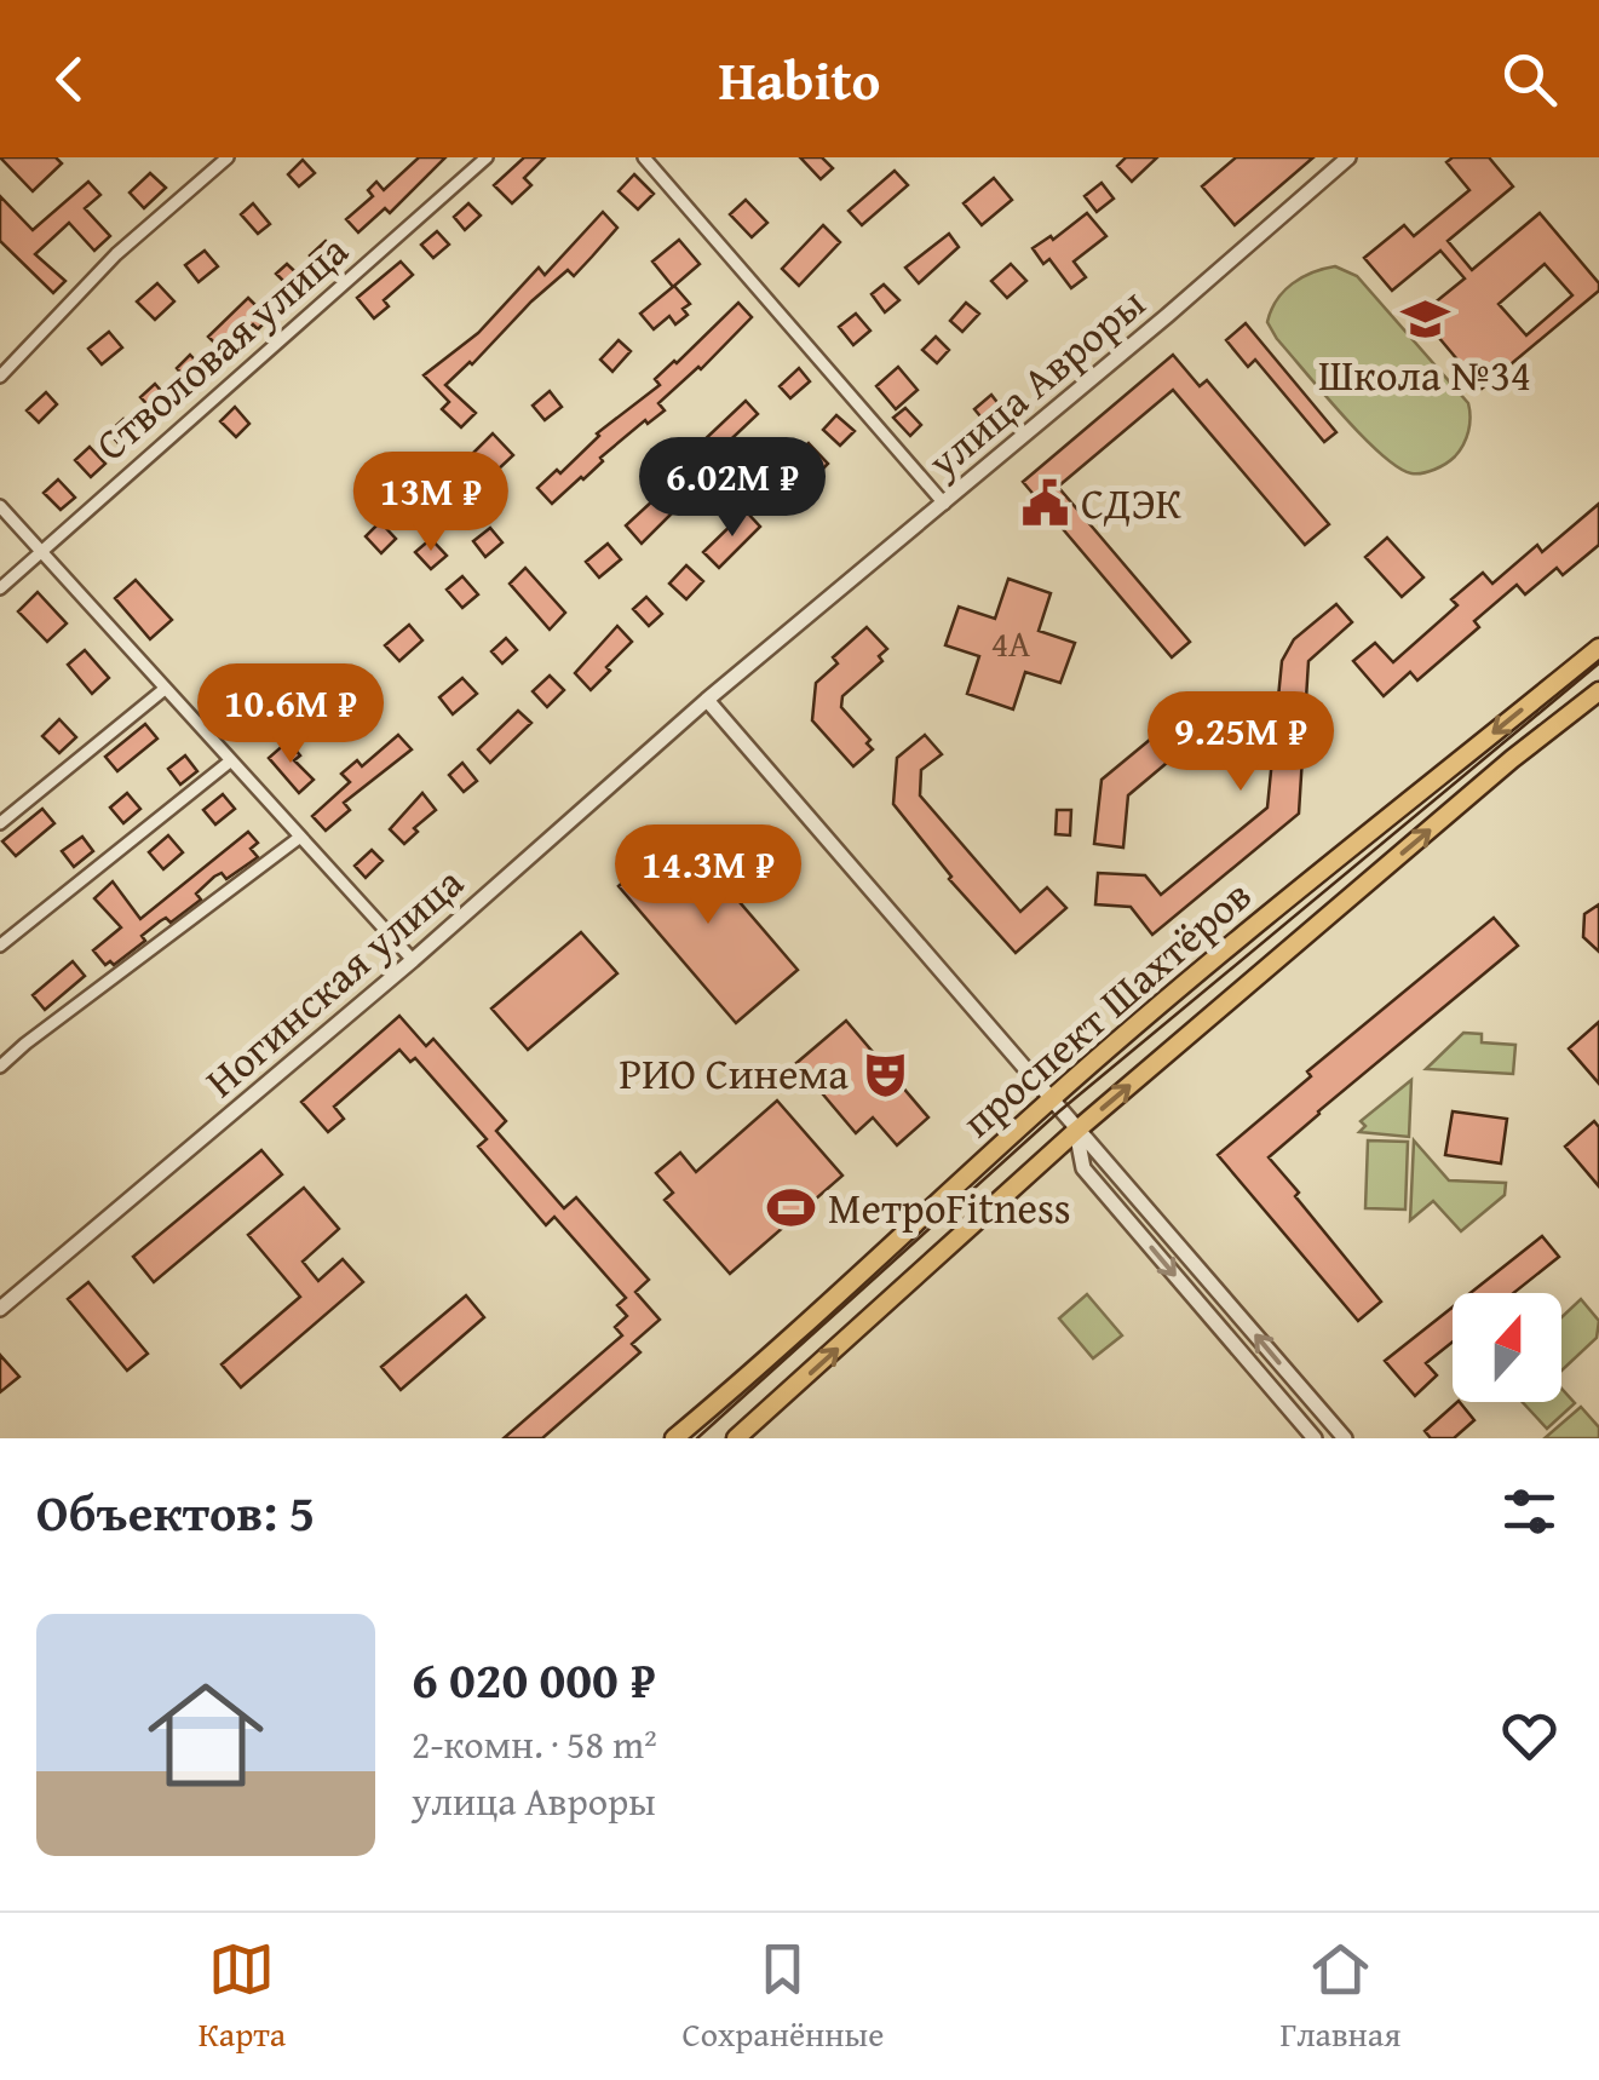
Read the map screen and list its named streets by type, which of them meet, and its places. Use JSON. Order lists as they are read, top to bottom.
{
  "streets": {
    "main road": ["проспект Шахтёров"],
    "street": ["Стволовая улица", "улица Авроры", "Ногинская улица"]
  },
  "crossings": [
    ["улица Авроры", "Ногинская улица"]
  ],
  "places": {
    "school or university": ["Школа №34"],
    "public building": ["СДЭК"],
    "theatre": ["РИО Синема"],
    "sports": ["МетроFitness"]
  },
  "house_numbers": ["4А"],
  "north": "top",
  "page": {
    "header": "Habito",
    "price": [
      "6.02M ₽",
      "13M ₽",
      "10.6M ₽",
      "9.25M ₽",
      "14.3M ₽"
    ],
    "heading": "Объектов: 5",
    "list": [
      {
        "name": "6 020 000 ₽",
        "note": "2-комн. · 58 m² · улица Авроры"
      }
    ],
    "tabs": ["Карта", "Сохранённые", "Главная"]
  }
}
